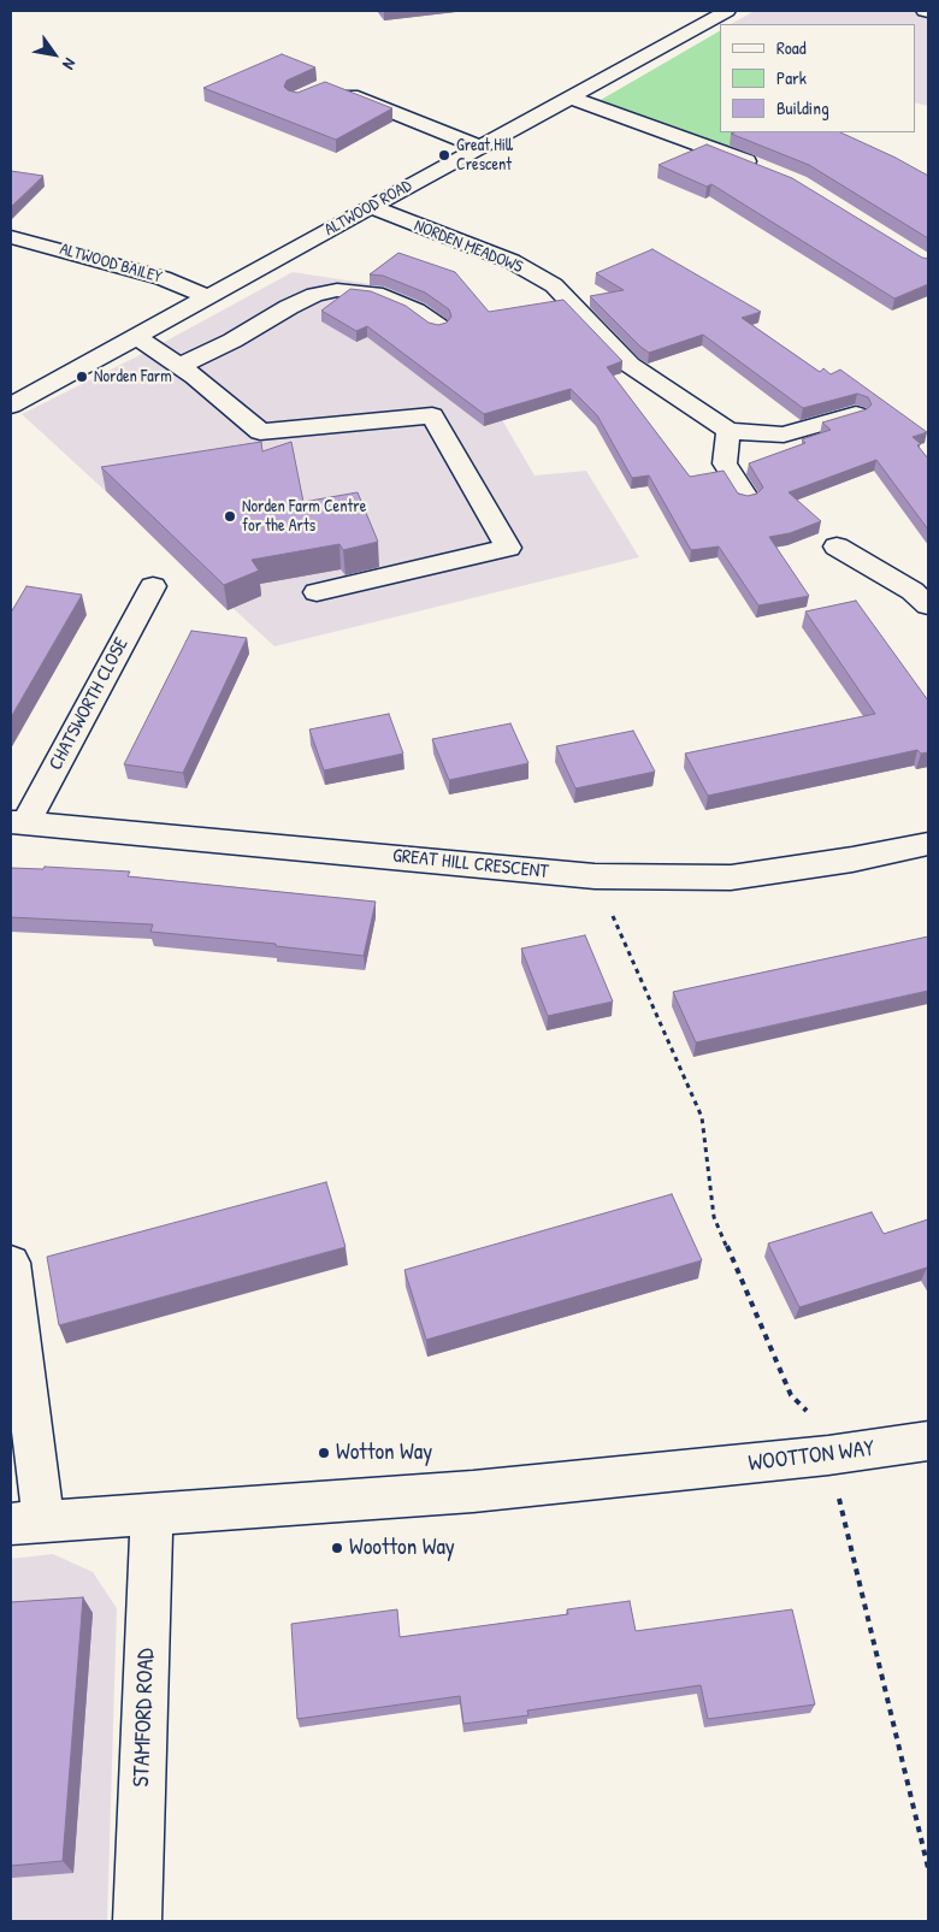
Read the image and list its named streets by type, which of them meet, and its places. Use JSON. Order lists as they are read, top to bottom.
{
  "streets": {
    "street": [
      "ALTWOOD ROAD",
      "NORDEN MEADOWS",
      "ALTWOOD BAILEY",
      "CHATSWORTH CLOSE",
      "GREAT HILL CRESCENT",
      "WOOTTON WAY",
      "STAMFORD ROAD"
    ]
  },
  "crossings": [
    ["ALTWOOD ROAD", "NORDEN MEADOWS"],
    ["ALTWOOD ROAD", "ALTWOOD BAILEY"],
    ["CHATSWORTH CLOSE", "GREAT HILL CRESCENT"],
    ["WOOTTON WAY", "STAMFORD ROAD"]
  ],
  "places": [
    "Great Hill Crescent",
    "Norden Farm",
    "Norden Farm Centre for the Arts",
    "Wotton Way",
    "Wootton Way"
  ],
  "legend": ["Road", "Park", "Building"],
  "north": "bottom right"
}
